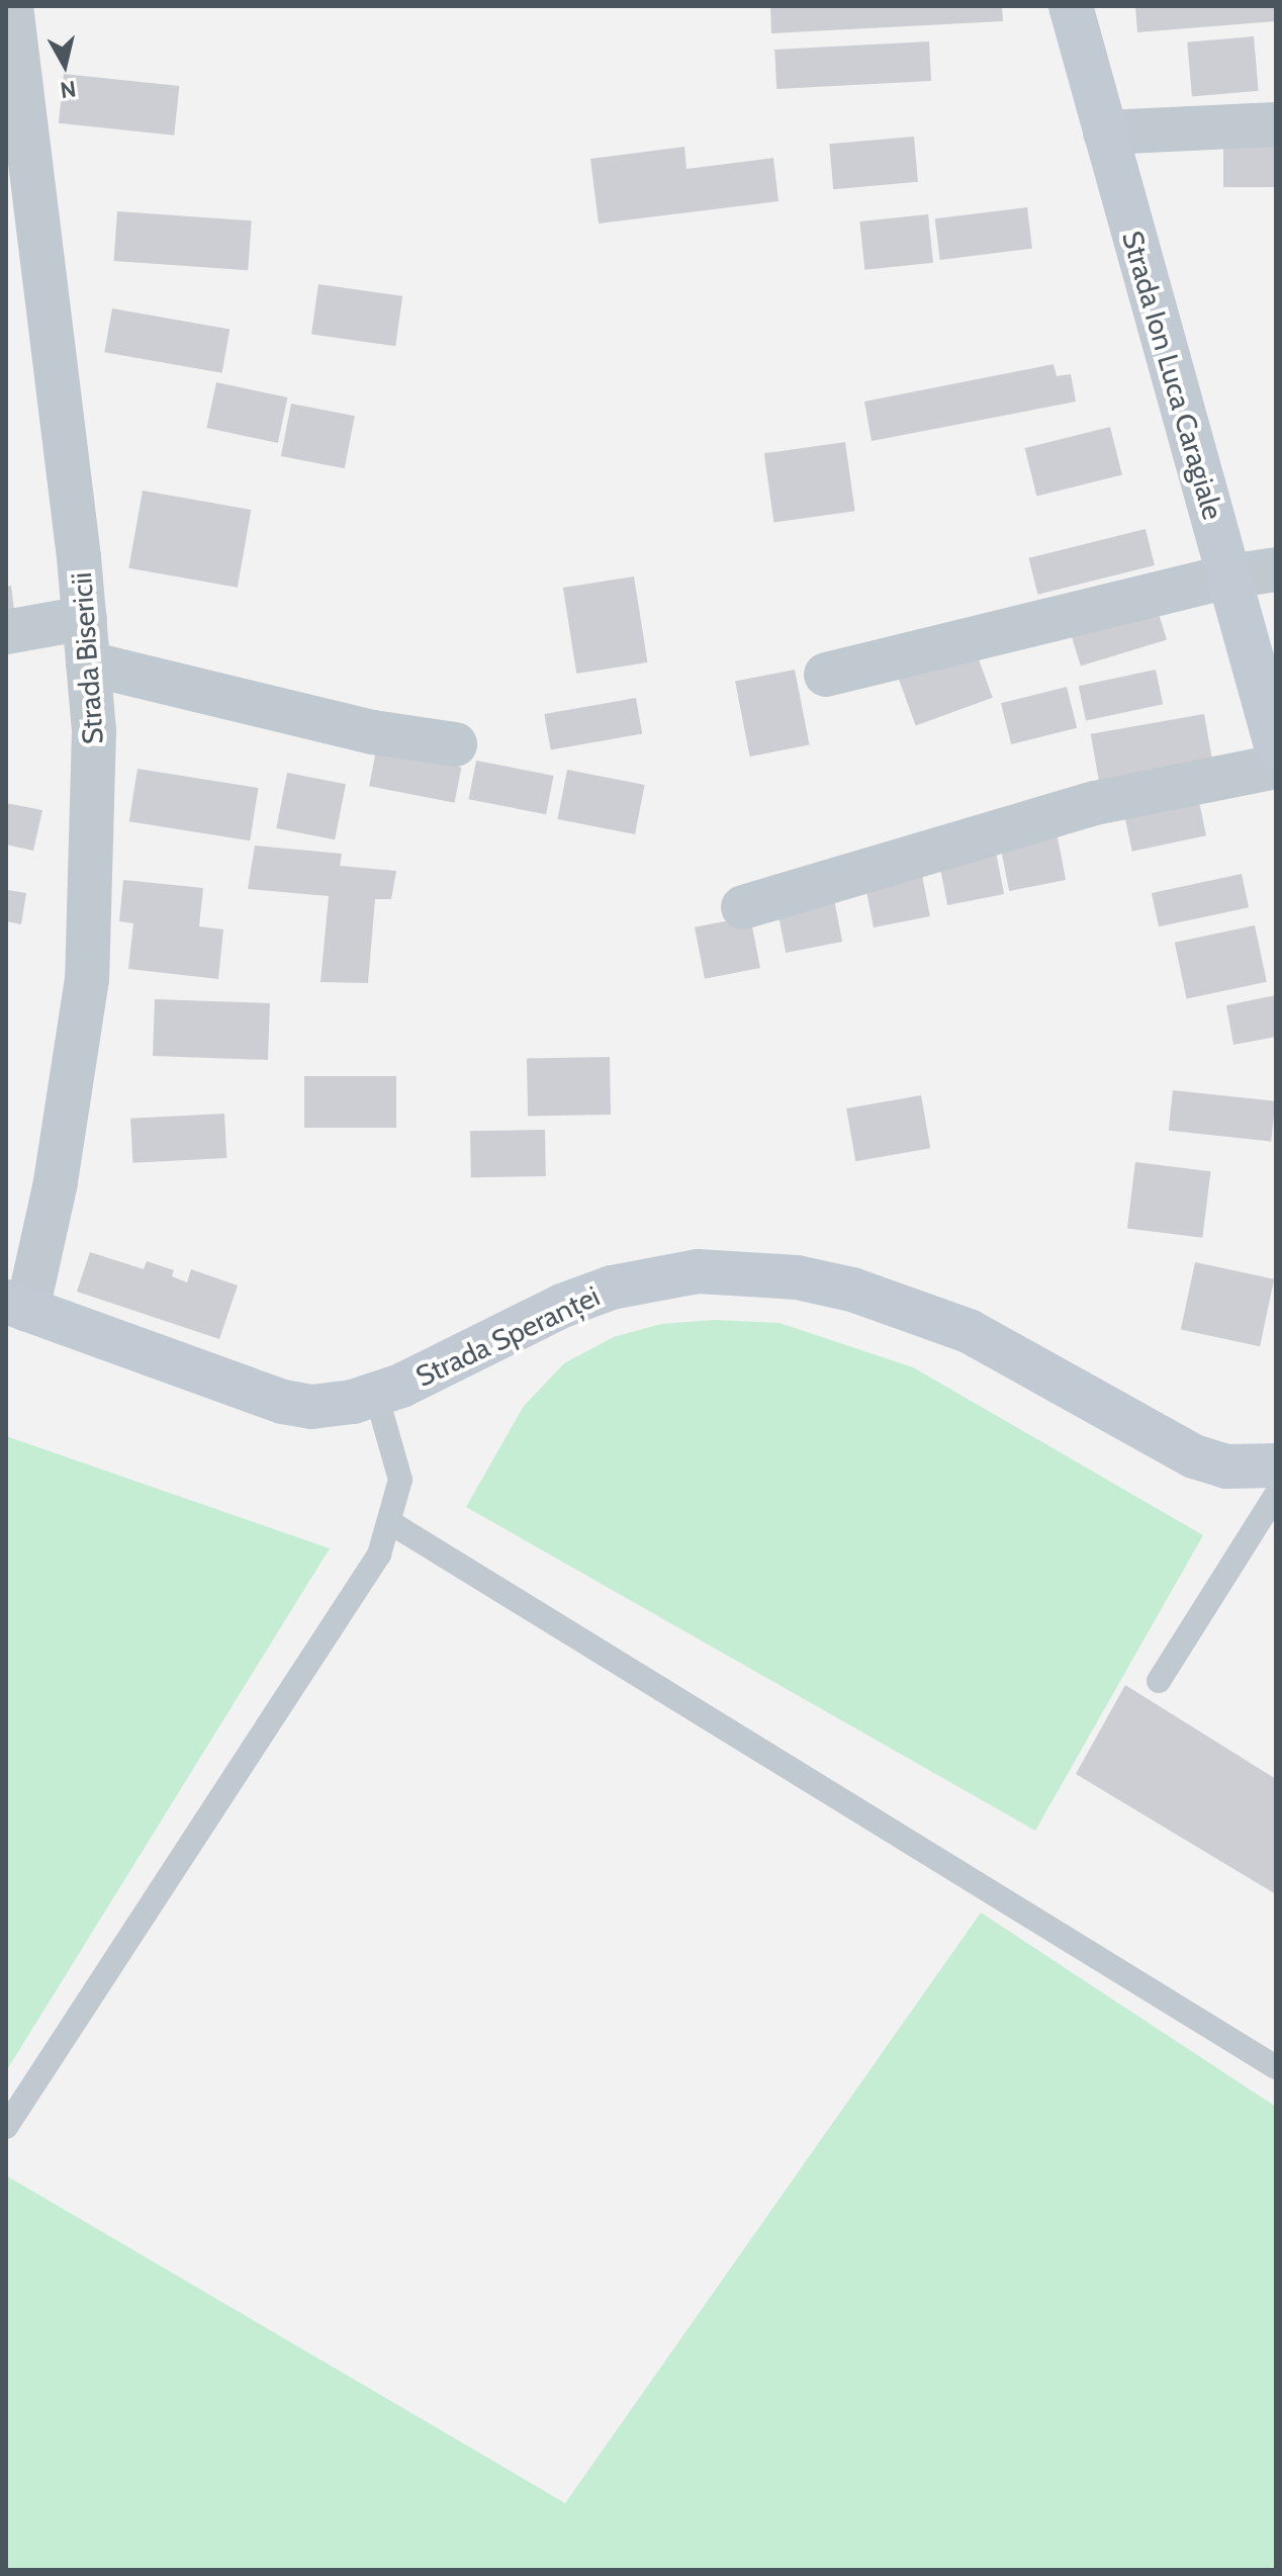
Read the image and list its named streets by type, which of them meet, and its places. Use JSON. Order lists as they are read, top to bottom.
{
  "streets": {
    "street": ["Strada Ion Luca Caragiale", "Strada Bisericii", "Strada Speranței"]
  },
  "crossings": [
    ["Strada Bisericii", "Strada Speranței"]
  ],
  "north": "bottom"
}
